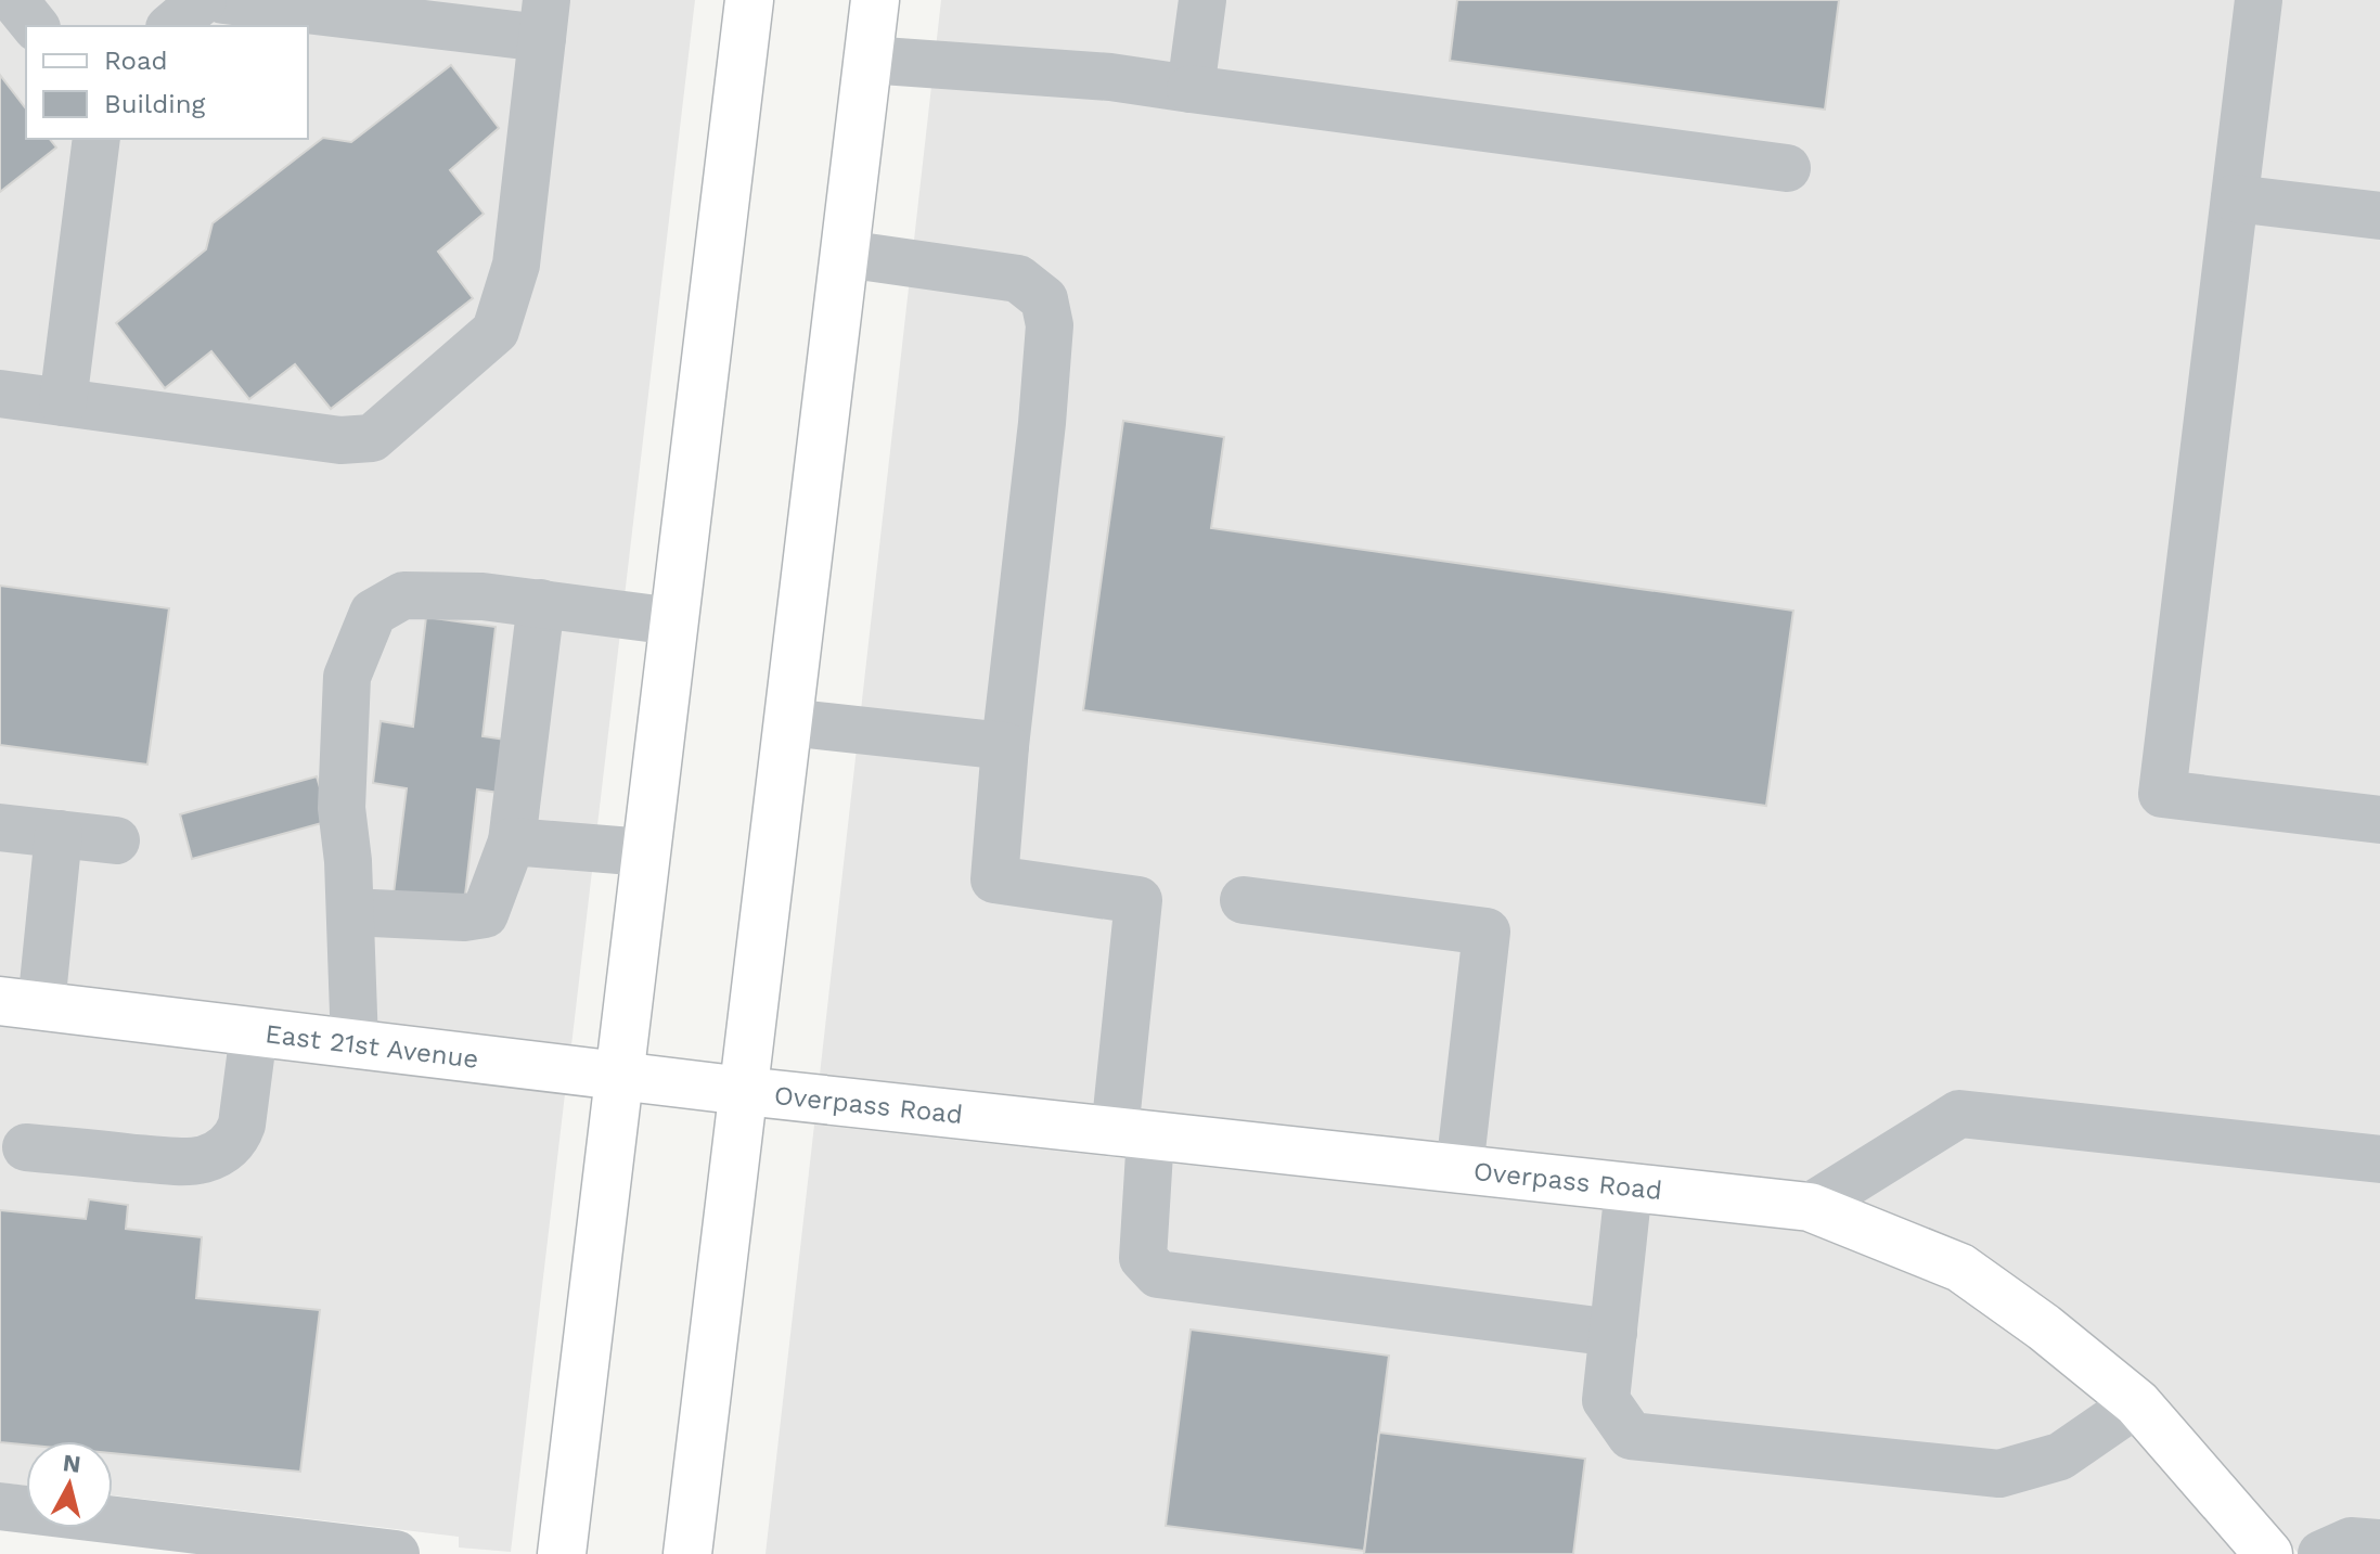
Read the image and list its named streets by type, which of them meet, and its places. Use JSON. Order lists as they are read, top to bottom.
{
  "streets": {
    "main road": ["East 21st Avenue", "Overpass Road"]
  },
  "crossings": [
    ["East 21st Avenue", "Overpass Road"]
  ],
  "legend": ["Road", "Building"],
  "north": "top"
}
